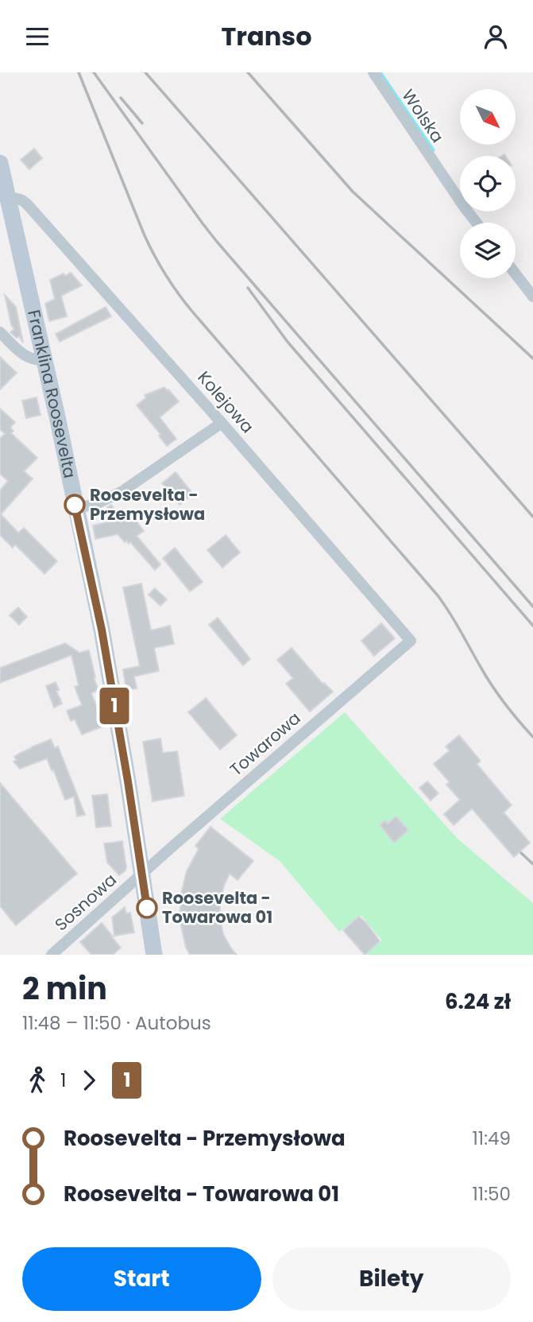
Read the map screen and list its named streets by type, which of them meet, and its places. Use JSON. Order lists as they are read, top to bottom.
{
  "streets": {
    "street": [
      "Wolska",
      "Franklina Roosevelta",
      "Kolejowa",
      "Towarowa",
      "Sosnowa"
    ]
  },
  "crossings": [
    ["Franklina Roosevelta", "Kolejowa"],
    ["Franklina Roosevelta", "Towarowa"],
    ["Franklina Roosevelta", "Sosnowa"],
    ["Kolejowa", "Towarowa"],
    ["Towarowa", "Sosnowa"]
  ],
  "places": ["Roosevelta - Przemysłowa", "Roosevelta - Towarowa 01"],
  "lines": ["bus line 1"],
  "north": "bottom right",
  "page": {
    "header": "Transo",
    "on_map": "1",
    "heading": ["2 min", "11:48 – 11:50 · Autobus", "6.24 zł"],
    "legs": ["1", "1"],
    "list": [
      {
        "name": "Roosevelta - Przemysłowa",
        "value": "11:49"
      },
      {
        "name": "Roosevelta - Towarowa 01",
        "value": "11:50"
      }
    ],
    "buttons": ["Start", "Bilety"]
  }
}
